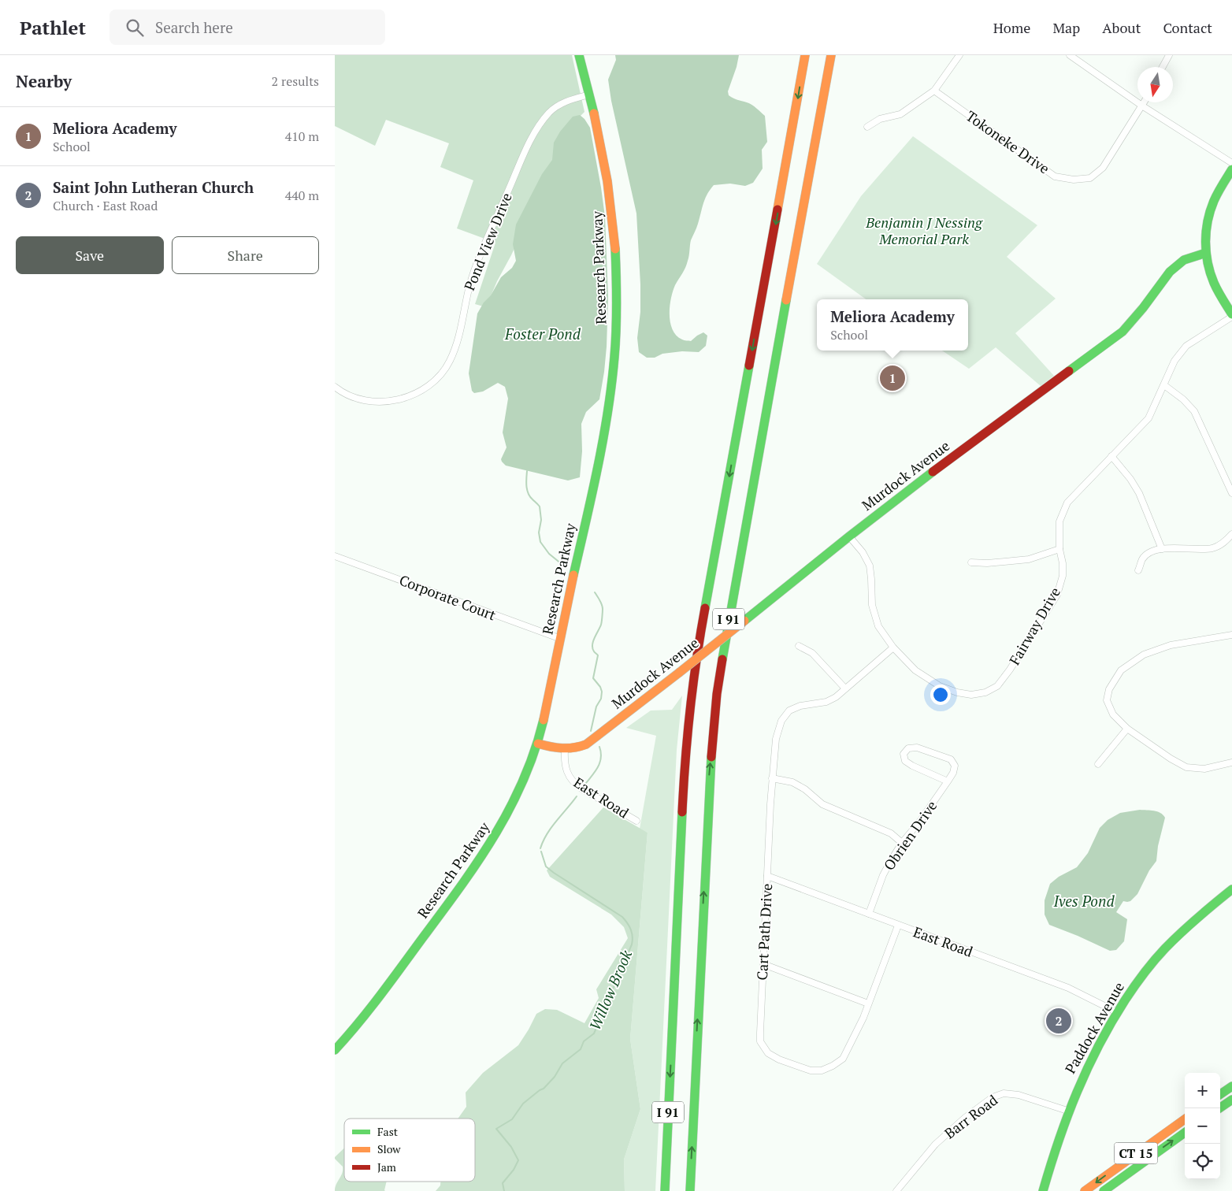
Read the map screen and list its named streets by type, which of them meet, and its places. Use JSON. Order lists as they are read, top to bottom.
{
  "streets": {
    "main road": [
      "Research Parkway",
      "Murdock Avenue",
      "I 91",
      "Paddock Avenue",
      "CT 15"
    ],
    "street": [
      "Tokoneke Drive",
      "Pond View Drive",
      "Corporate Court",
      "Fairway Drive",
      "East Road",
      "Obrien Drive",
      "Cart Path Drive",
      "Barr Road"
    ]
  },
  "crossings": [
    ["Pond View Drive", "Research Parkway"],
    ["Research Parkway", "Murdock Avenue"],
    ["Research Parkway", "Corporate Court"],
    ["Murdock Avenue", "Fairway Drive"],
    ["Murdock Avenue", "East Road"],
    ["Fairway Drive", "Cart Path Drive"],
    ["East Road", "Obrien Drive"],
    ["East Road", "Cart Path Drive"],
    ["East Road", "Paddock Avenue"],
    ["Paddock Avenue", "Barr Road"]
  ],
  "water": ["Foster Pond", "Ives Pond", "Willow Brook"],
  "parks": ["Benjamin J Nessing Memorial Park"],
  "legend": ["Fast", "Slow", "Jam"],
  "north": "bottom",
  "page": {
    "header": "Pathlet",
    "search": "Search here",
    "nav": [
      "Home",
      "Map",
      "About",
      "Contact"
    ],
    "heading": ["Nearby", "2 results"],
    "list": [
      {
        "mark": "1",
        "name": "Meliora Academy",
        "note": "School",
        "value": "410 m"
      },
      {
        "mark": "2",
        "name": "Saint John Lutheran Church",
        "note": "Church · East Road",
        "value": "440 m"
      }
    ],
    "buttons": ["Save", "Share"],
    "popup": ["Meliora Academy", "School"],
    "pins": ["1", "2"],
    "map_buttons": ["+", "−"]
  }
}
